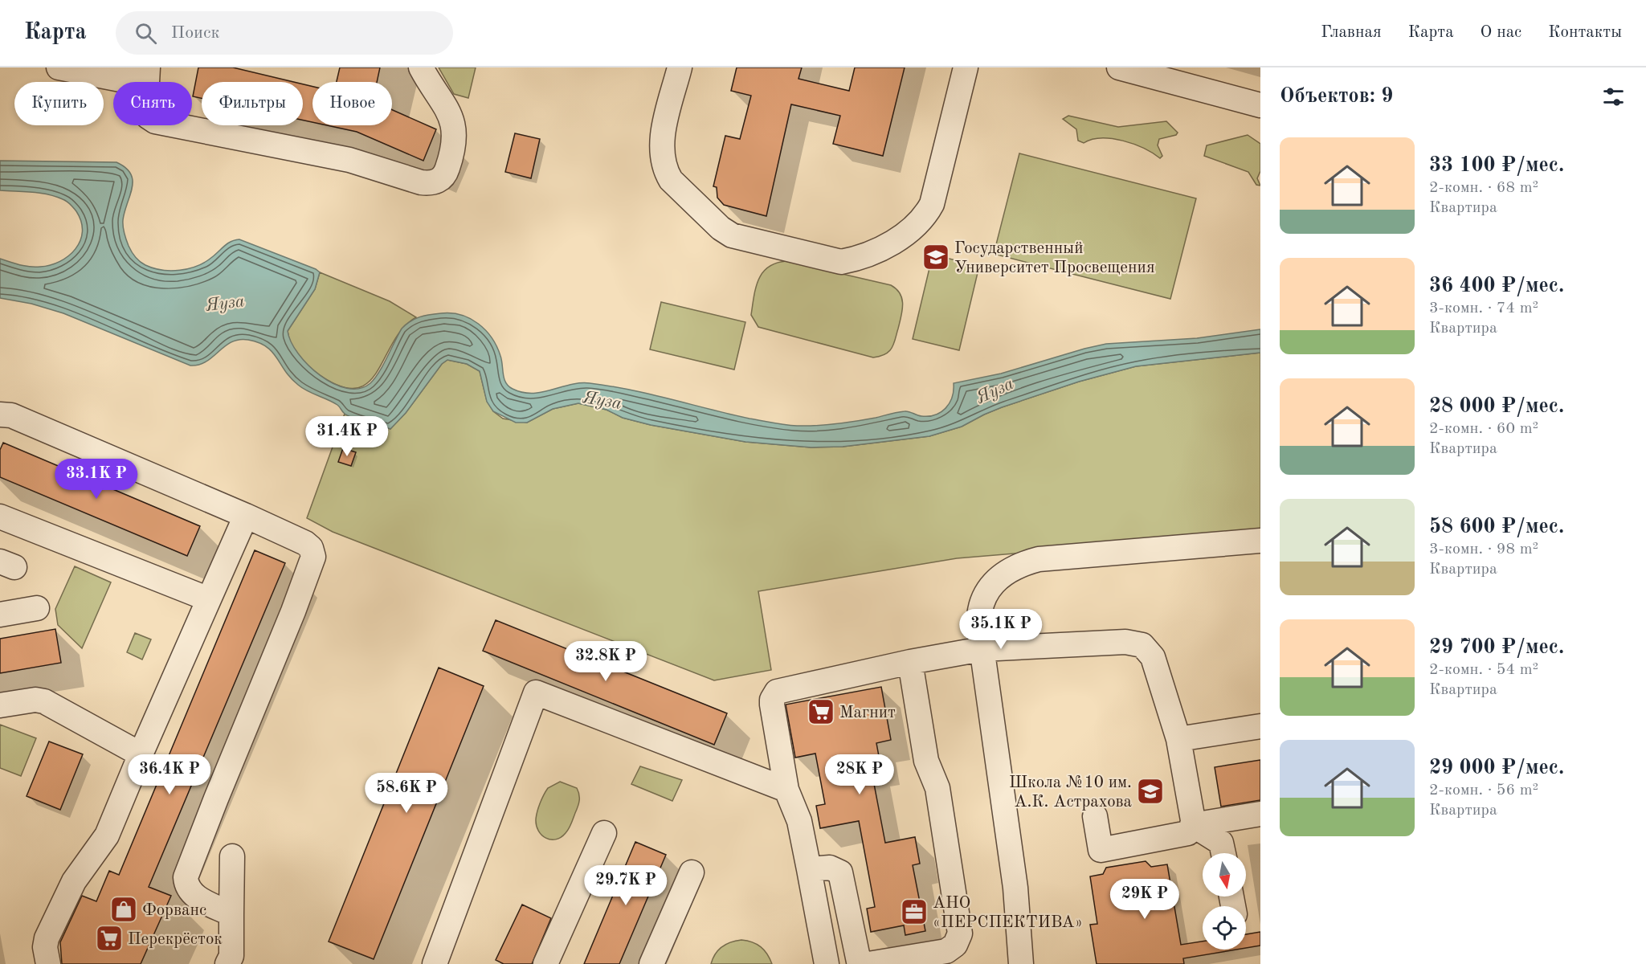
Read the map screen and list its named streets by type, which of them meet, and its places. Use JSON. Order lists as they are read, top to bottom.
{
  "water": ["Яуза"],
  "places": {
    "school or university": ["Государственный Университет Просвещения", "Школа №10 им. А.К. Астрахова"],
    "supermarket": ["Магнит", "Перекрёсток"],
    "shop": ["Форванс"],
    "office": ["АНО «ПЕРСПЕКТИВА»"]
  },
  "north": "bottom",
  "page": {
    "header": "Карта",
    "search": "Поиск",
    "nav": [
      "Главная",
      "Карта",
      "О нас",
      "Контакты"
    ],
    "heading": "Объектов: 9",
    "chip": [
      "Купить",
      "Снять",
      "Фильтры",
      "Новое"
    ],
    "list": [
      {
        "name": "33 100 ₽/мес.",
        "note": "2-комн. · 68 m² · Квартира"
      },
      {
        "name": "36 400 ₽/мес.",
        "note": "3-комн. · 74 m² · Квартира"
      },
      {
        "name": "28 000 ₽/мес.",
        "note": "2-комн. · 60 m² · Квартира"
      },
      {
        "name": "58 600 ₽/мес.",
        "note": "3-комн. · 98 m² · Квартира"
      },
      {
        "name": "29 700 ₽/мес.",
        "note": "2-комн. · 54 m² · Квартира"
      },
      {
        "name": "29 000 ₽/мес.",
        "note": "2-комн. · 56 m² · Квартира"
      }
    ],
    "price": [
      "31.4K ₽",
      "33.1K ₽",
      "35.1K ₽",
      "32.8K ₽",
      "36.4K ₽",
      "28K ₽",
      "58.6K ₽",
      "29.7K ₽",
      "29K ₽"
    ]
  }
}
